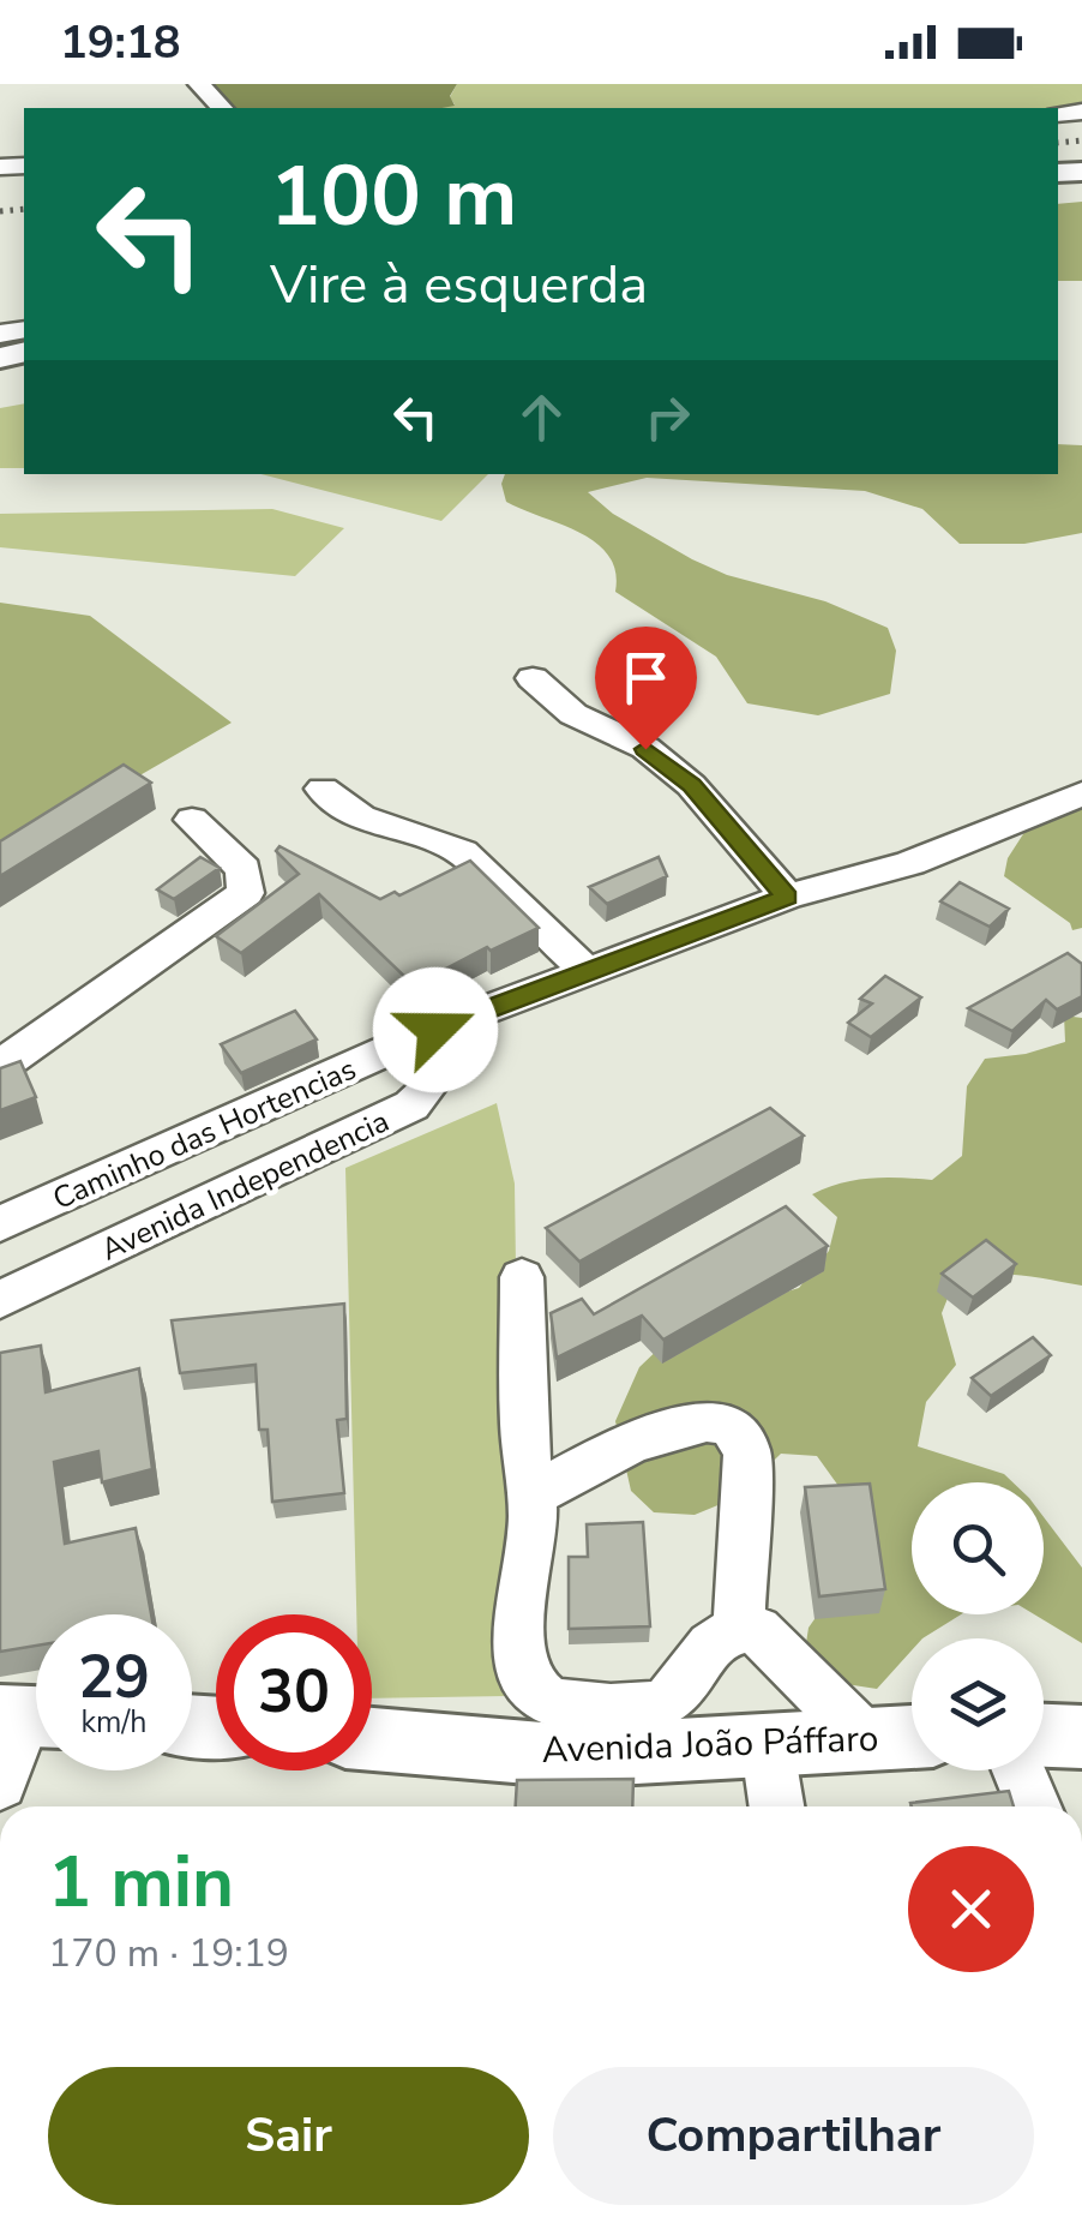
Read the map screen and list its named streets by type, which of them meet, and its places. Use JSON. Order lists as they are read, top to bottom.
{
  "streets": {
    "main road": ["Avenida João Páffaro"],
    "street": ["Caminho das Hortencias", "Avenida Independencia"]
  },
  "crossings": [
    ["Caminho das Hortencias", "Avenida Independencia"]
  ],
  "page": {
    "status": "19:18",
    "turn": ["100 m", "Vire à esquerda"],
    "speed": "29 km/h",
    "limit": "30",
    "heading": ["1 min", "170 m · 19:19"],
    "buttons": ["Sair", "Compartilhar"]
  }
}
